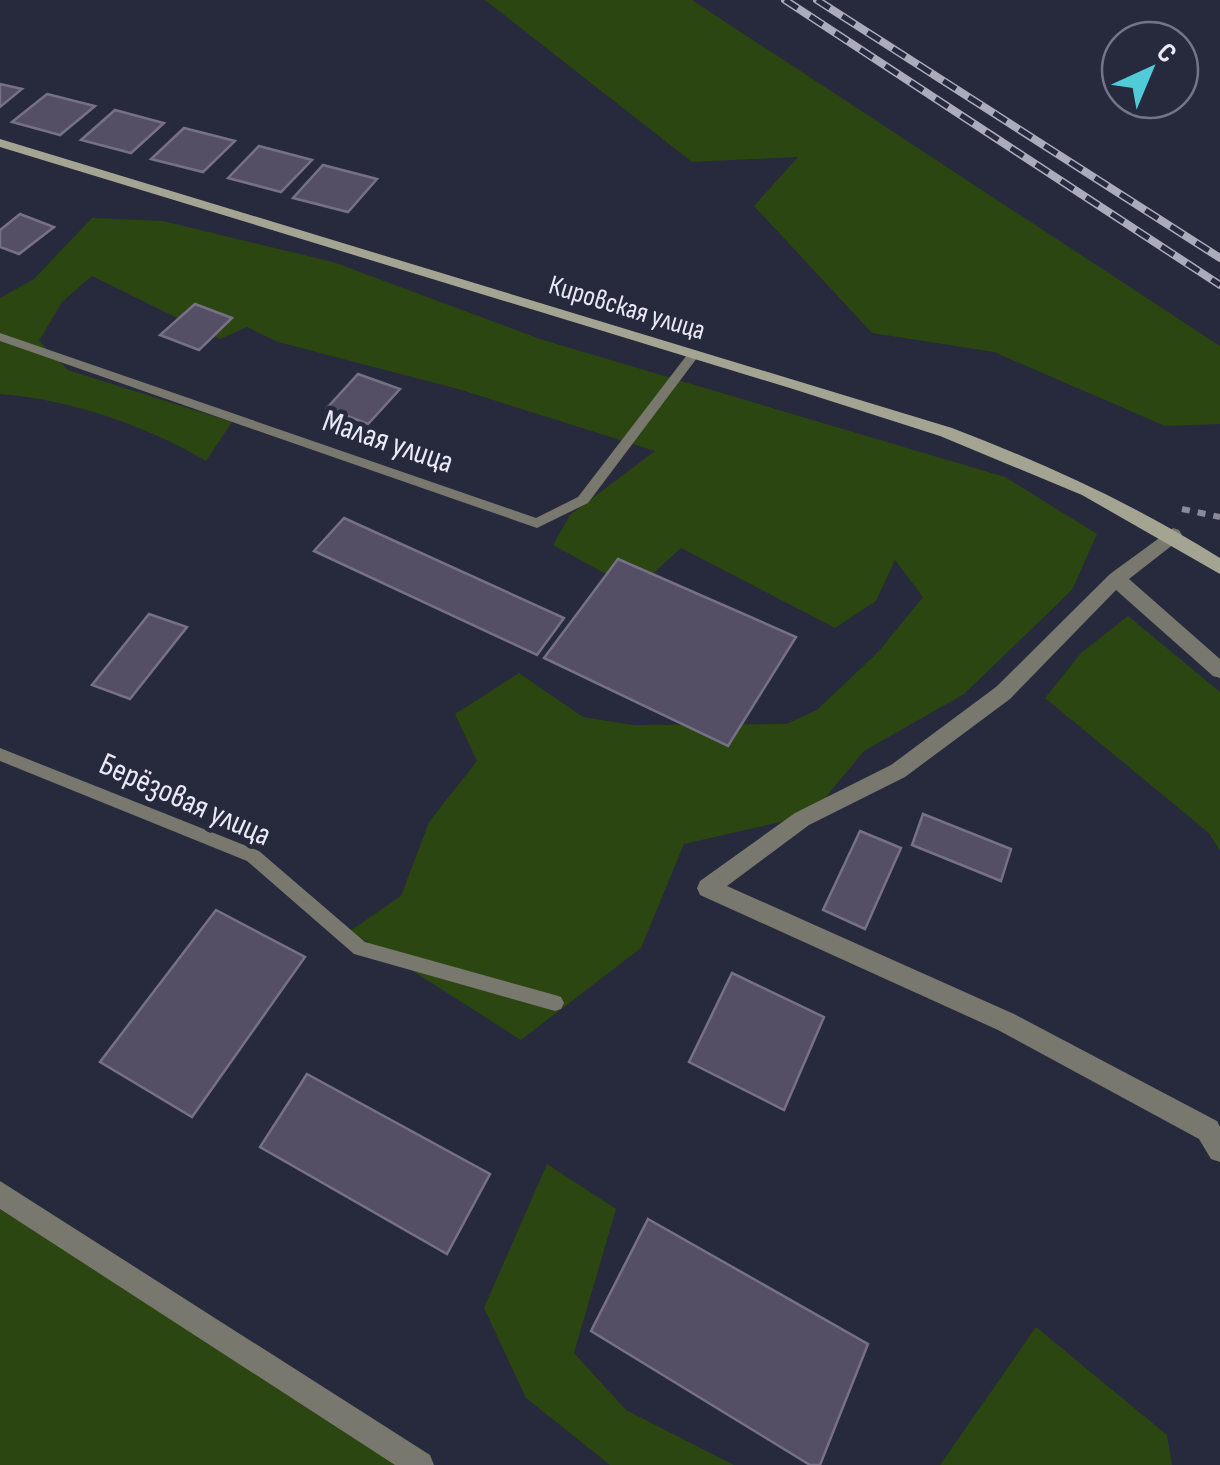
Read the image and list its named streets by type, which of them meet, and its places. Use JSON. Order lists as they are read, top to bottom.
{
  "streets": {
    "main road": ["Кировская улица"],
    "lane": ["Малая улица", "Берёзовая улица"]
  },
  "crossings": [
    ["Кировская улица", "Малая улица"]
  ],
  "north": "top right"
}
